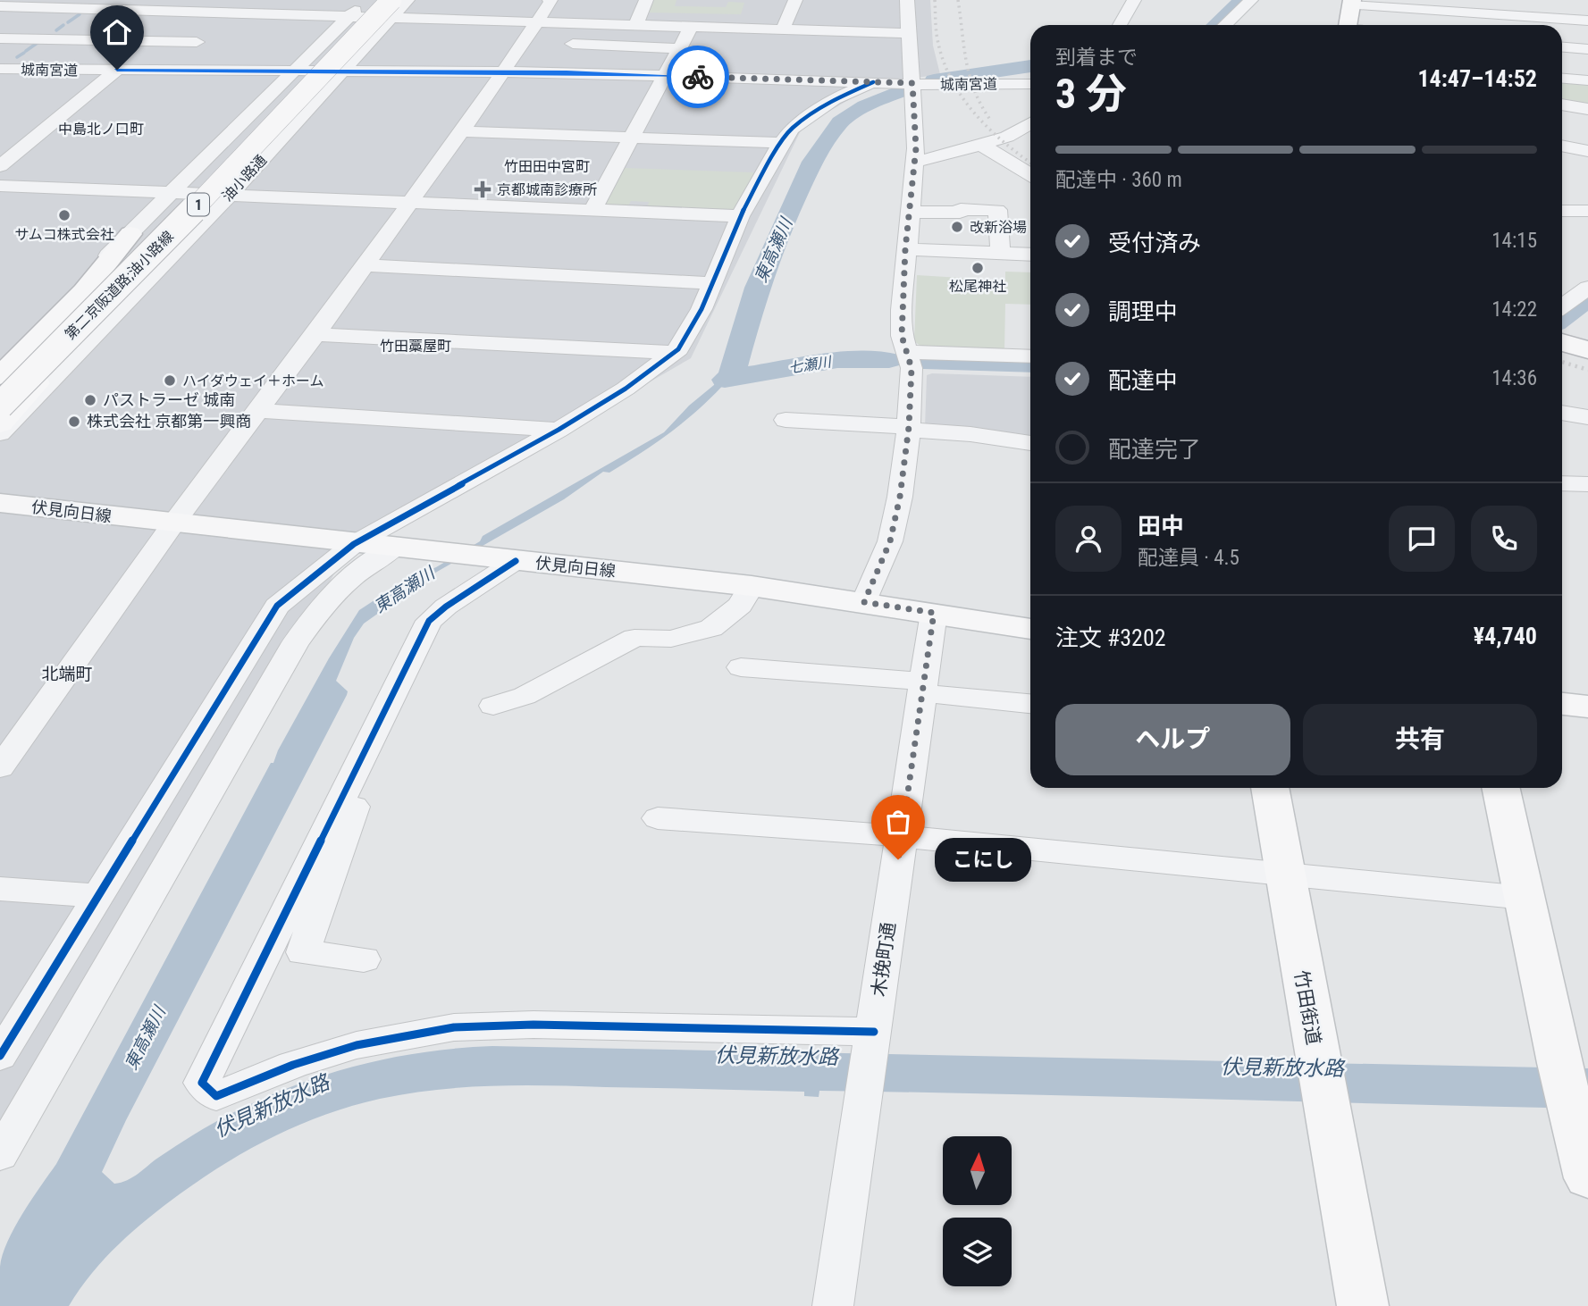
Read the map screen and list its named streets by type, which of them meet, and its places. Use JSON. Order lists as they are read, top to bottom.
{
  "streets": {
    "main road": [
      "1",
      "第二京阪道路;油小路線",
      "伏見向日線",
      "竹田街道"
    ],
    "street": ["城南宮道", "油小路通", "木挽町通"]
  },
  "crossings": [
    ["城南宮道", "油小路通"],
    ["油小路通", "第二京阪道路;油小路線"],
    ["伏見向日線", "木挽町通"]
  ],
  "districts": [
    "中島北ノ口町",
    "竹田田中宮町",
    "竹田藁屋町",
    "北端町"
  ],
  "water": ["東高瀬川", "七瀬川", "伏見新放水路"],
  "places": {
    "health": ["京都城南診療所"],
    "other": [
      "サムコ株式会社",
      "改新浴場",
      "松尾神社",
      "ハイダウェイ＋ホーム",
      "パストラーゼ 城南",
      "株式会社 京都第一興商",
      "こにし"
    ]
  },
  "north": "top",
  "page": {
    "heading": ["3 分", "到着まで", "14:47–14:52"],
    "panel": [
      "田中",
      "配達員 · 4.5",
      "注文 #3202",
      "¥4,740"
    ],
    "bar": "配達中 · 360 m",
    "list": [
      ["受付済み", "14:15"],
      ["調理中", "14:22"],
      ["配達中", "14:36"],
      "配達完了"
    ],
    "buttons": ["ヘルプ", "共有"],
    "bubble": "こにし"
  }
}
